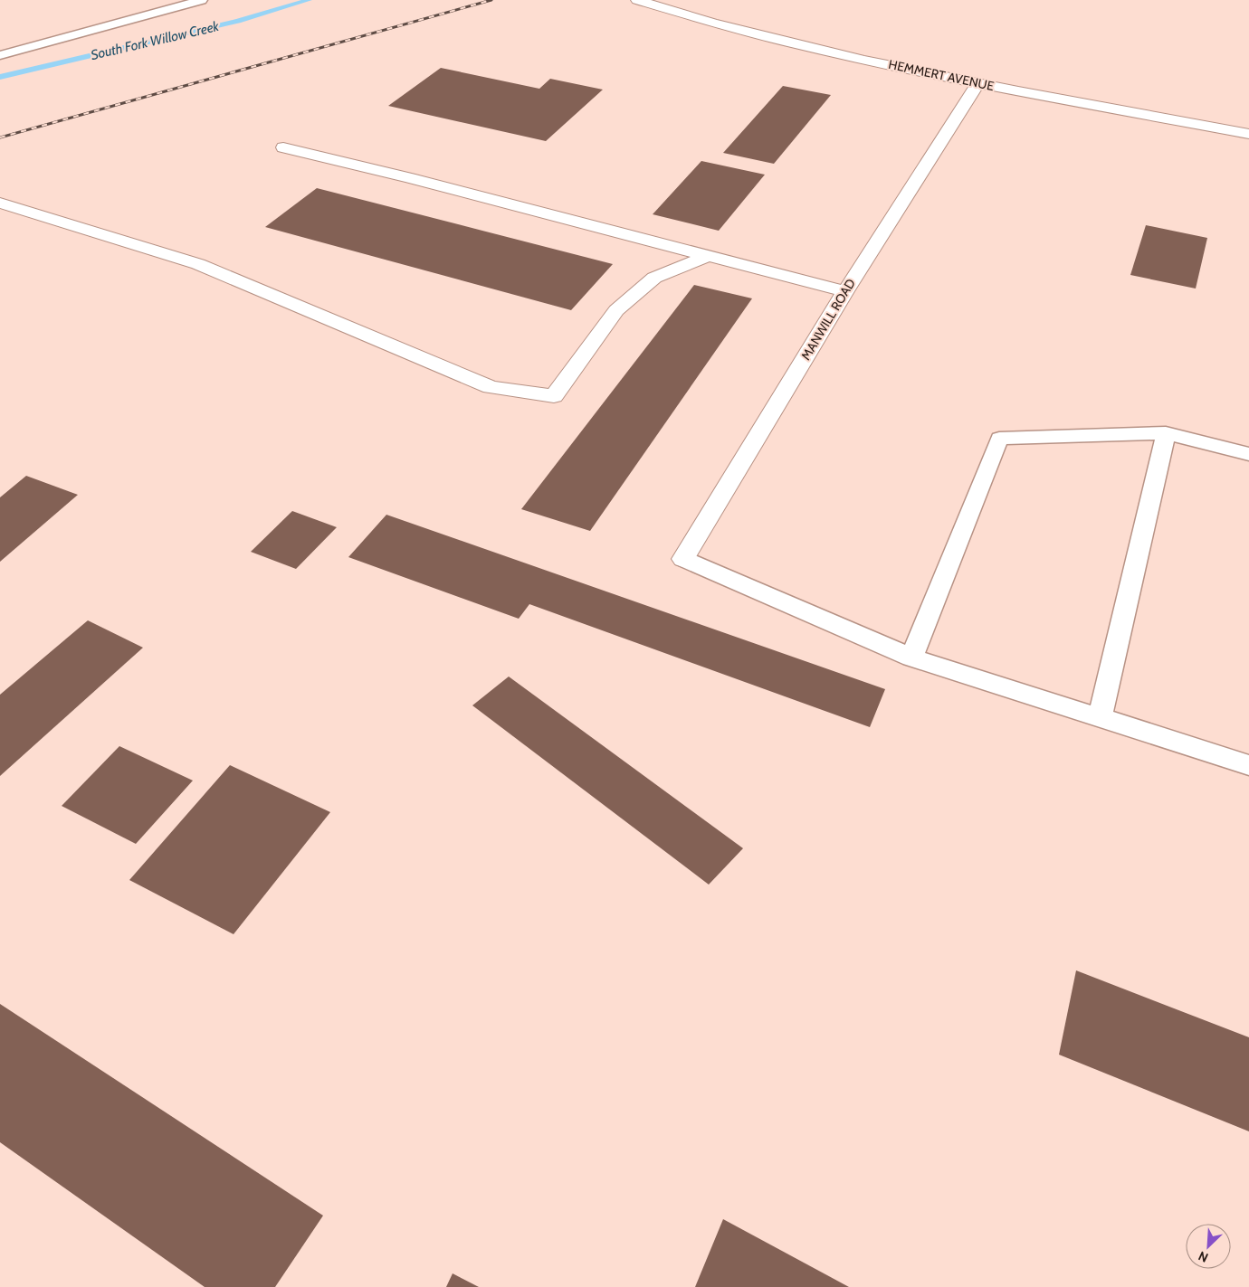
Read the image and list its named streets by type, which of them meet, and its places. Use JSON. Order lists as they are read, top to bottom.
{
  "streets": {
    "street": ["HEMMERT AVENUE", "MANWILL ROAD"]
  },
  "crossings": [
    ["HEMMERT AVENUE", "MANWILL ROAD"]
  ],
  "water": ["South Fork Willow Creek"],
  "north": "bottom left"
}
